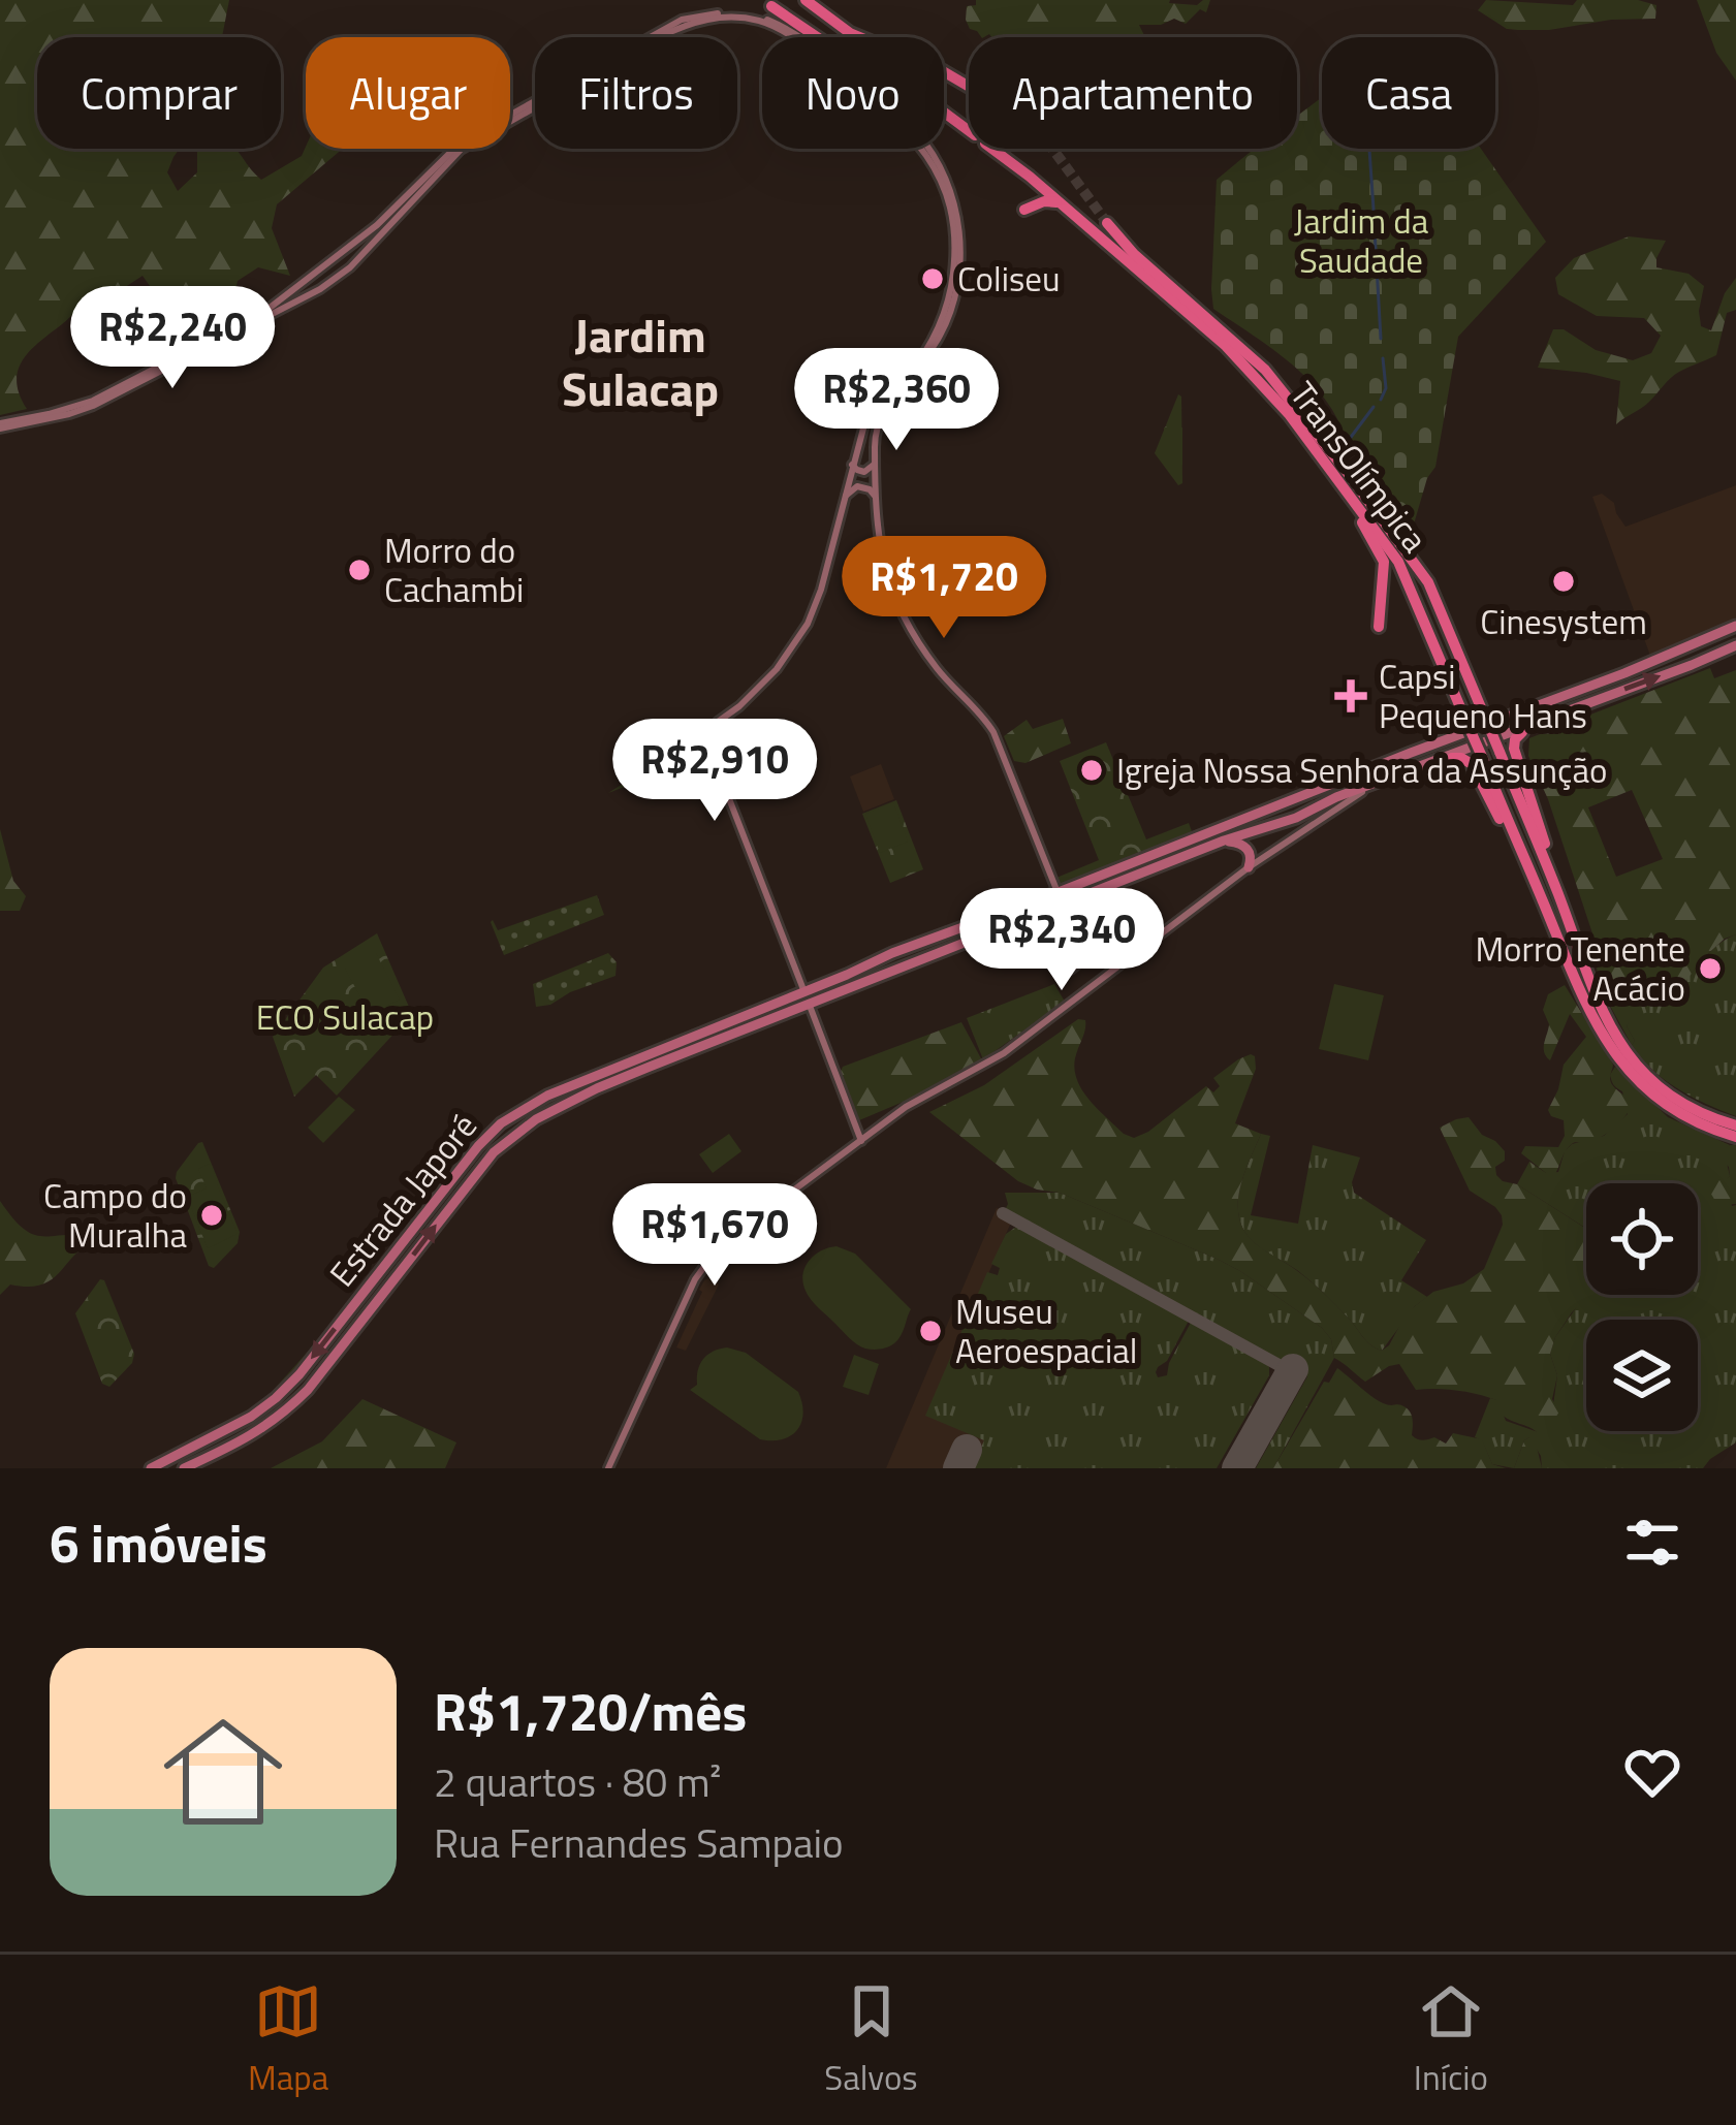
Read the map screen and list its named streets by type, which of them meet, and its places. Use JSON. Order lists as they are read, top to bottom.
{
  "streets": {
    "highway": ["TransOlímpica"],
    "main road": ["Estrada Japoré"]
  },
  "districts": ["Jardim Sulacap"],
  "parks": ["Jardim da Saudade", "ECO Sulacap"],
  "places": {
    "other": [
      "Coliseu",
      "Morro do Cachambi",
      "Cinesystem",
      "Igreja Nossa Senhora da Assunção",
      "Morro Tenente Acácio",
      "Campo do Muralha",
      "Museu Aeroespacial"
    ],
    "health": ["Capsi Pequeno Hans"]
  },
  "page": {
    "chip": [
      "Comprar",
      "Alugar",
      "Filtros",
      "Novo",
      "Apartamento",
      "Casa"
    ],
    "price": [
      "R$2,240",
      "R$2,360",
      "R$1,720",
      "R$2,910",
      "R$2,340",
      "R$1,670"
    ],
    "heading": "6 imóveis",
    "list": [
      {
        "name": "R$1,720/mês",
        "note": "2 quartos · 80 m² · Rua Fernandes Sampaio"
      }
    ],
    "tabs": ["Mapa", "Salvos", "Início"]
  }
}
